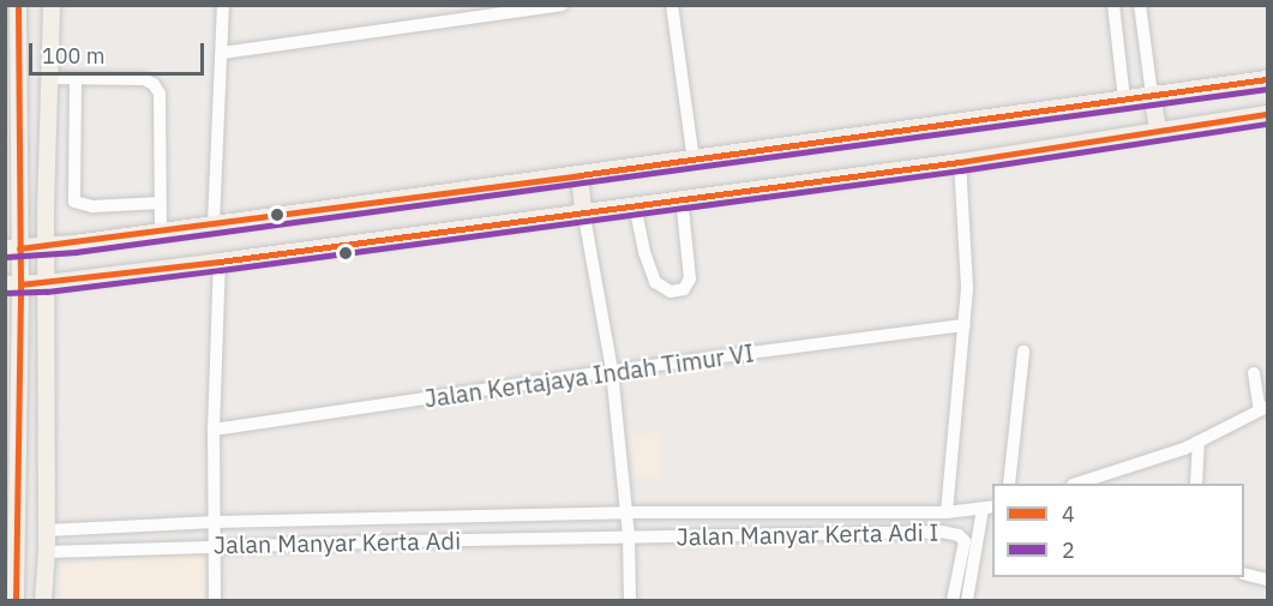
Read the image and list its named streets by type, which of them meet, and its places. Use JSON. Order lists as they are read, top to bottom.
{
  "streets": {
    "street": ["Jalan Kertajaya Indah Timur VI", "Jalan Manyar Kerta Adi I", "Jalan Manyar Kerta Adi"]
  },
  "crossings": [
    ["Jalan Manyar Kerta Adi I", "Jalan Manyar Kerta Adi"]
  ],
  "lines": ["transit line 4", "transit line 2"],
  "legend": ["4", "2"],
  "scale_bar": "100 m"
}
